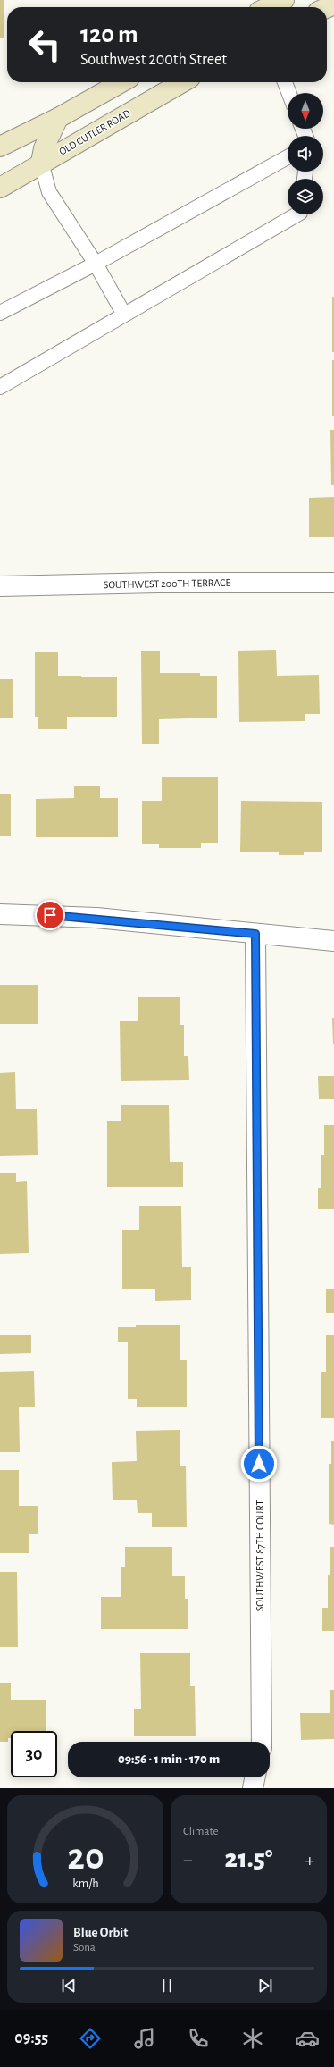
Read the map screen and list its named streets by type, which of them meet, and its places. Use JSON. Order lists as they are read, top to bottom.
{
  "streets": {
    "main road": ["OLD CUTLER ROAD"],
    "street": ["SOUTHWEST 200TH TERRACE", "SOUTHWEST 87TH COURT"]
  },
  "north": "bottom",
  "page": {
    "turn": ["120 m", "Southwest 200th Street"],
    "limit": "30",
    "trip": "09:56 · 1 min · 170 m",
    "tile": "Climate",
    "heat": ["−", "21.5°", "+"],
    "song": ["Blue Orbit", "Sona"],
    "tabs": "09:55",
    "gauge": ["20", "km/h"]
  }
}
